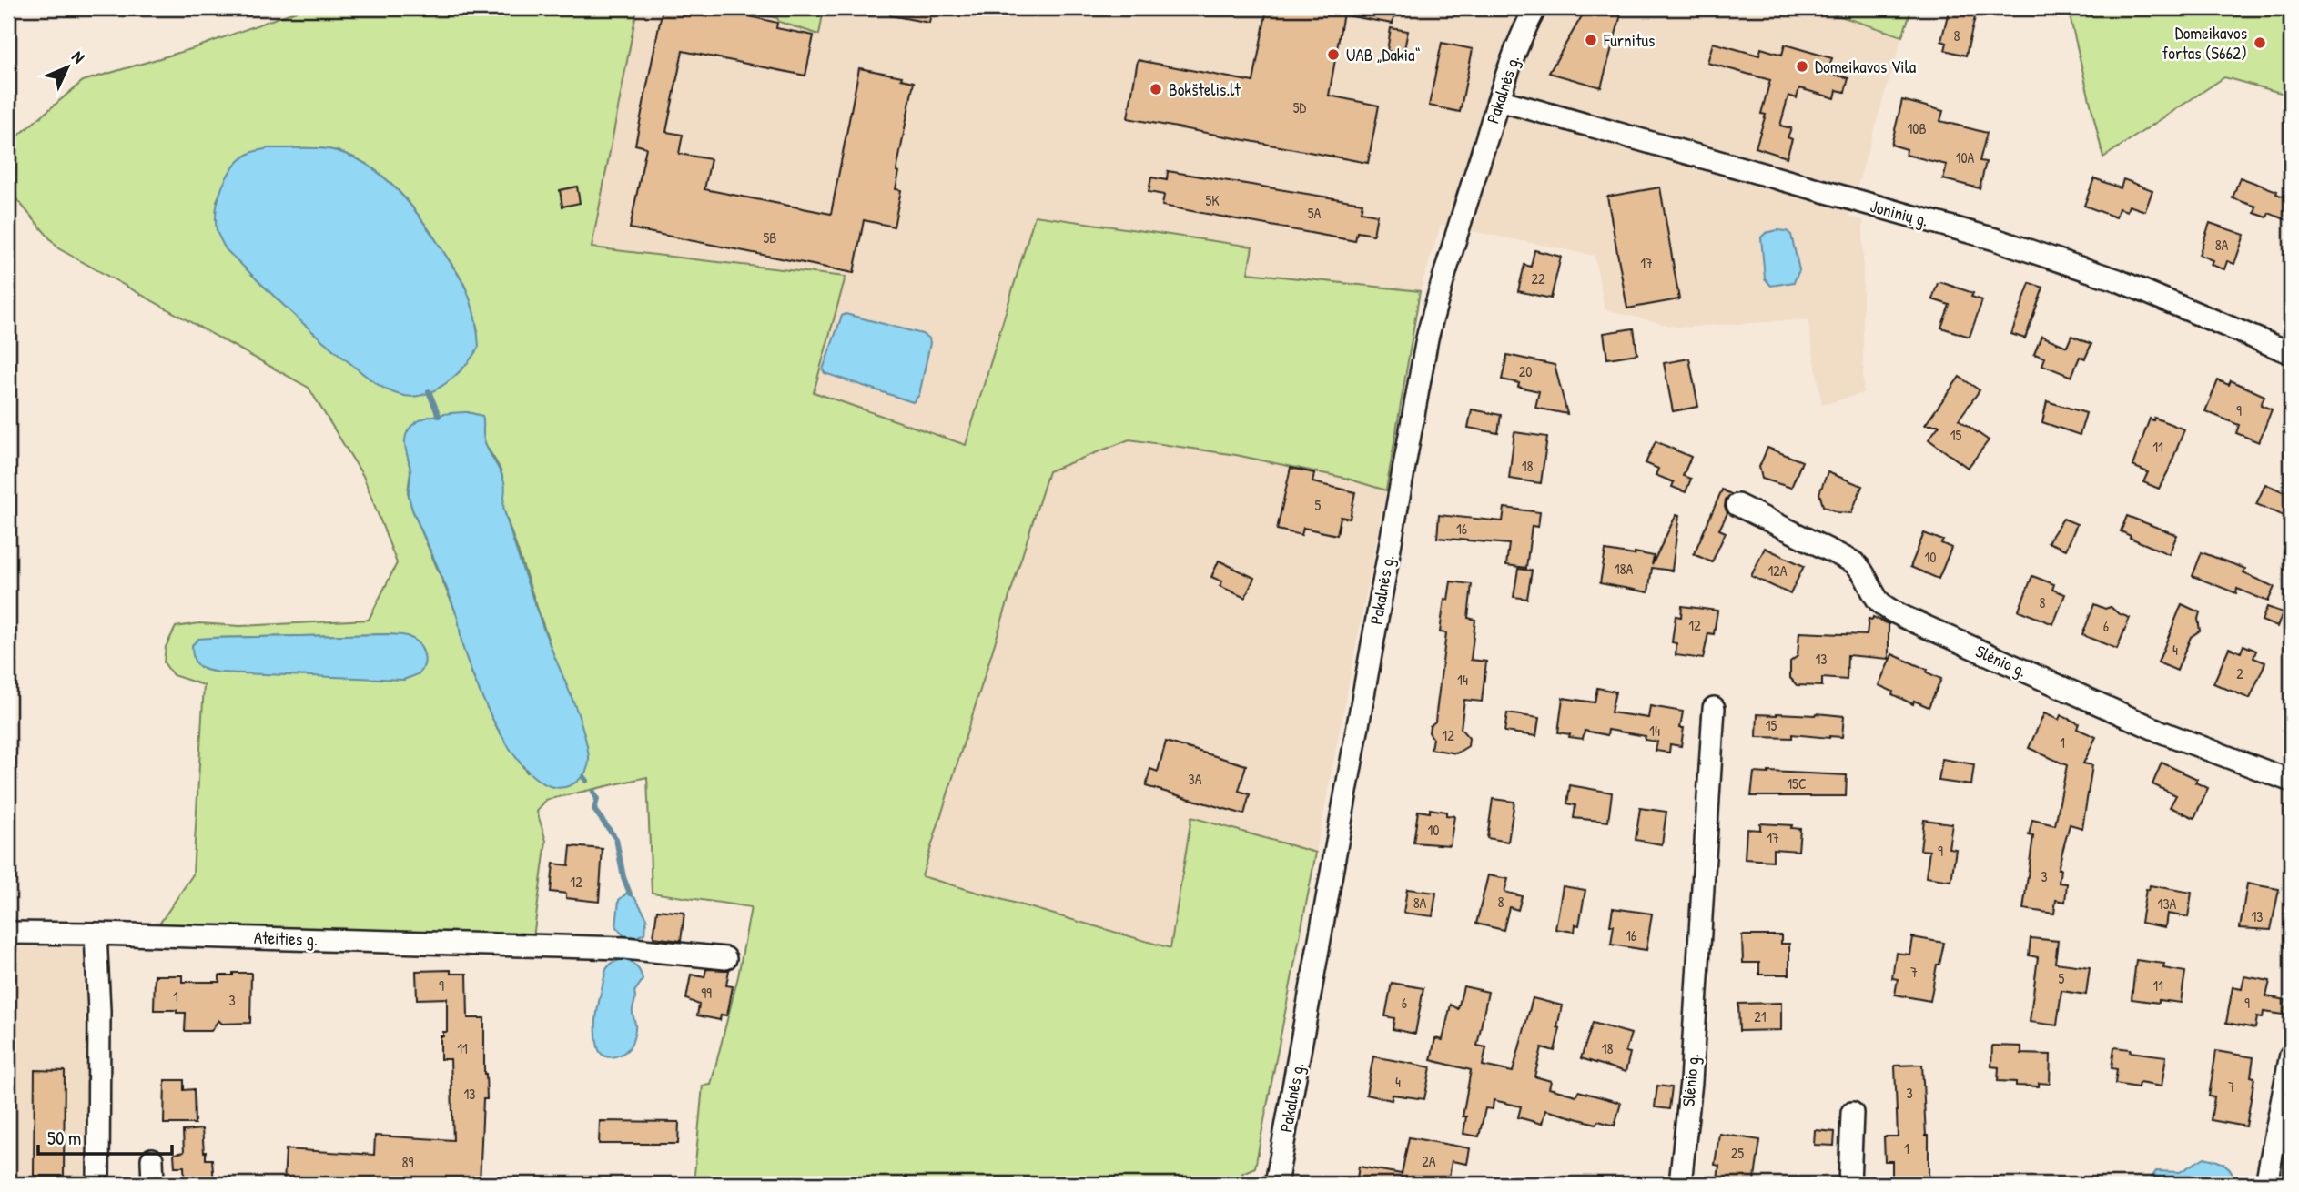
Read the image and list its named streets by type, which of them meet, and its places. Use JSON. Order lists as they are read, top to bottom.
{
  "streets": {
    "street": [
      "Pakalnės g.",
      "Joninių g.",
      "Slėnio g.",
      "Ateities g."
    ]
  },
  "crossings": [
    ["Pakalnės g.", "Joninių g."]
  ],
  "places": [
    "Furnitus",
    "Domeikavos fortas (S662)",
    "UAB „Dakia“",
    "Domeikavos Vila",
    "Bokštelis.lt"
  ],
  "house_numbers": [
    "8",
    "5D",
    "10B",
    "10A",
    "5K",
    "5A",
    "5B",
    "8A",
    "17",
    "22",
    "20",
    "9",
    "15",
    "11",
    "18",
    "5",
    "16",
    "10",
    "18A",
    "12A",
    "8",
    "12",
    "6",
    "4",
    "13",
    "2",
    "14",
    "15",
    "14",
    "12",
    "1",
    "3A",
    "15C",
    "10",
    "17",
    "9",
    "3",
    "12",
    "8",
    "8A",
    "13A",
    "13",
    "16",
    "7",
    "5",
    "9",
    "11",
    "99",
    "1",
    "3",
    "6",
    "9",
    "21",
    "11",
    "18",
    "4",
    "7",
    "3",
    "13",
    "1",
    "25",
    "2A",
    "89"
  ],
  "scale_bar": "50 m",
  "north": "top right"
}
